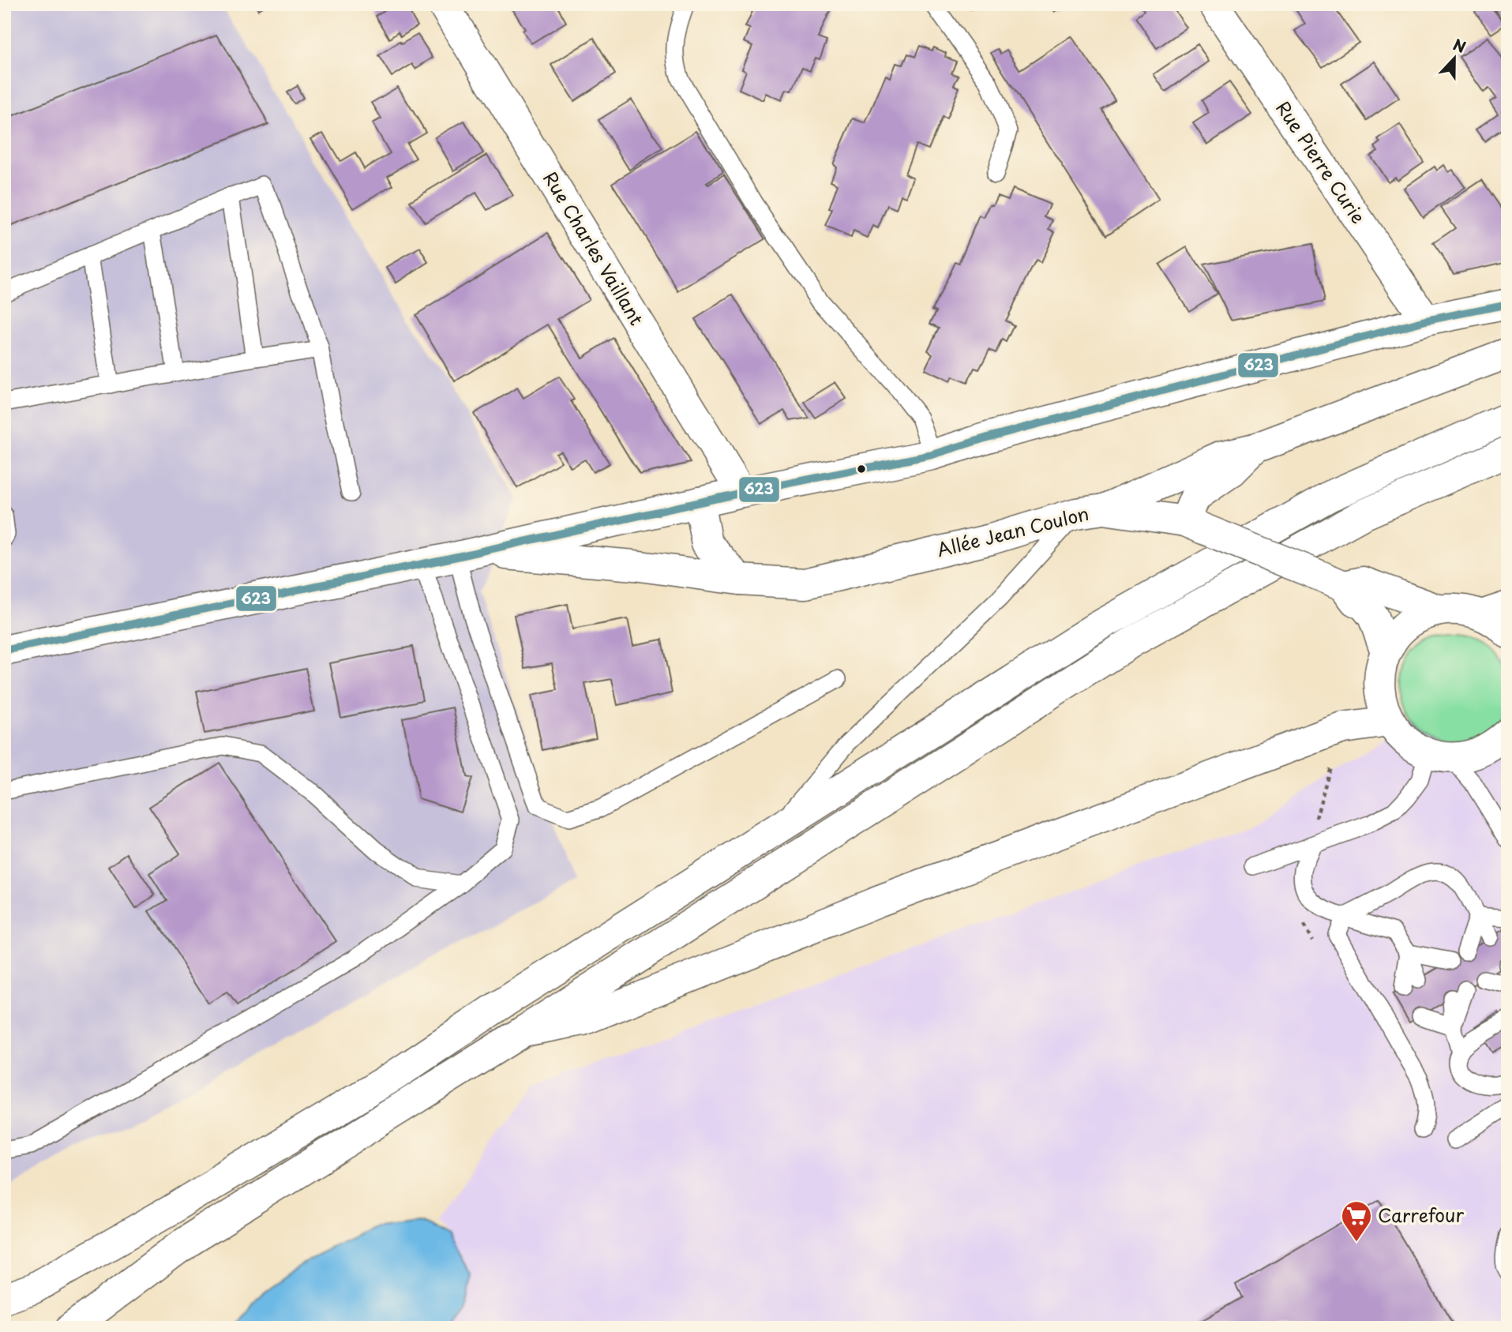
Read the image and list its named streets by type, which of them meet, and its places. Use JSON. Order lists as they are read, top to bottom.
{
  "streets": {
    "main road": ["Rue Pierre Curie", "Rue Charles Vaillant", "Allée Jean Coulon"]
  },
  "places": {
    "supermarket": ["Carrefour"]
  },
  "lines": ["transit line 623"],
  "north": "top"
}
